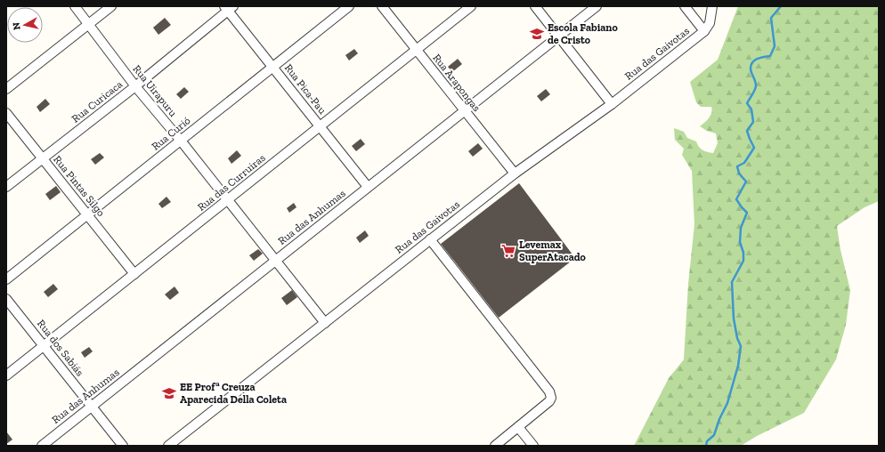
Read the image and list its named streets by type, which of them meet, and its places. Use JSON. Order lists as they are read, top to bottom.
{
  "streets": {
    "street": [
      "Rua das Gaivotas",
      "Rua Arapongas",
      "Rua Pica-Pau",
      "Rua Uirapuru",
      "Rua Curicaca",
      "Rua Curió",
      "Rua das Curruiras",
      "Rua Pintas Silgo",
      "Rua das Anhumas",
      "Rua dos Sabiás"
    ]
  },
  "crossings": [
    ["Rua das Gaivotas", "Rua Arapongas"],
    ["Rua das Gaivotas", "Rua Uirapuru"],
    ["Rua Arapongas", "Rua das Curruiras"],
    ["Rua Arapongas", "Rua das Anhumas"],
    ["Rua Pica-Pau", "Rua Curicaca"],
    ["Rua Pica-Pau", "Rua Curió"],
    ["Rua Pica-Pau", "Rua das Curruiras"],
    ["Rua Pica-Pau", "Rua das Anhumas"],
    ["Rua Uirapuru", "Rua Curicaca"],
    ["Rua Uirapuru", "Rua Curió"],
    ["Rua Uirapuru", "Rua das Curruiras"],
    ["Rua Uirapuru", "Rua das Anhumas"],
    ["Rua Curicaca", "Rua Pintas Silgo"],
    ["Rua Curió", "Rua Pintas Silgo"],
    ["Rua das Curruiras", "Rua Pintas Silgo"],
    ["Rua das Curruiras", "Rua dos Sabiás"],
    ["Rua das Anhumas", "Rua dos Sabiás"]
  ],
  "places": {
    "school or university": ["Escola Fabiano de Cristo", "EE Profª Creuza Aparecida Della Coleta"],
    "supermarket": ["Levemax SuperAtacado"]
  },
  "north": "left"
}
